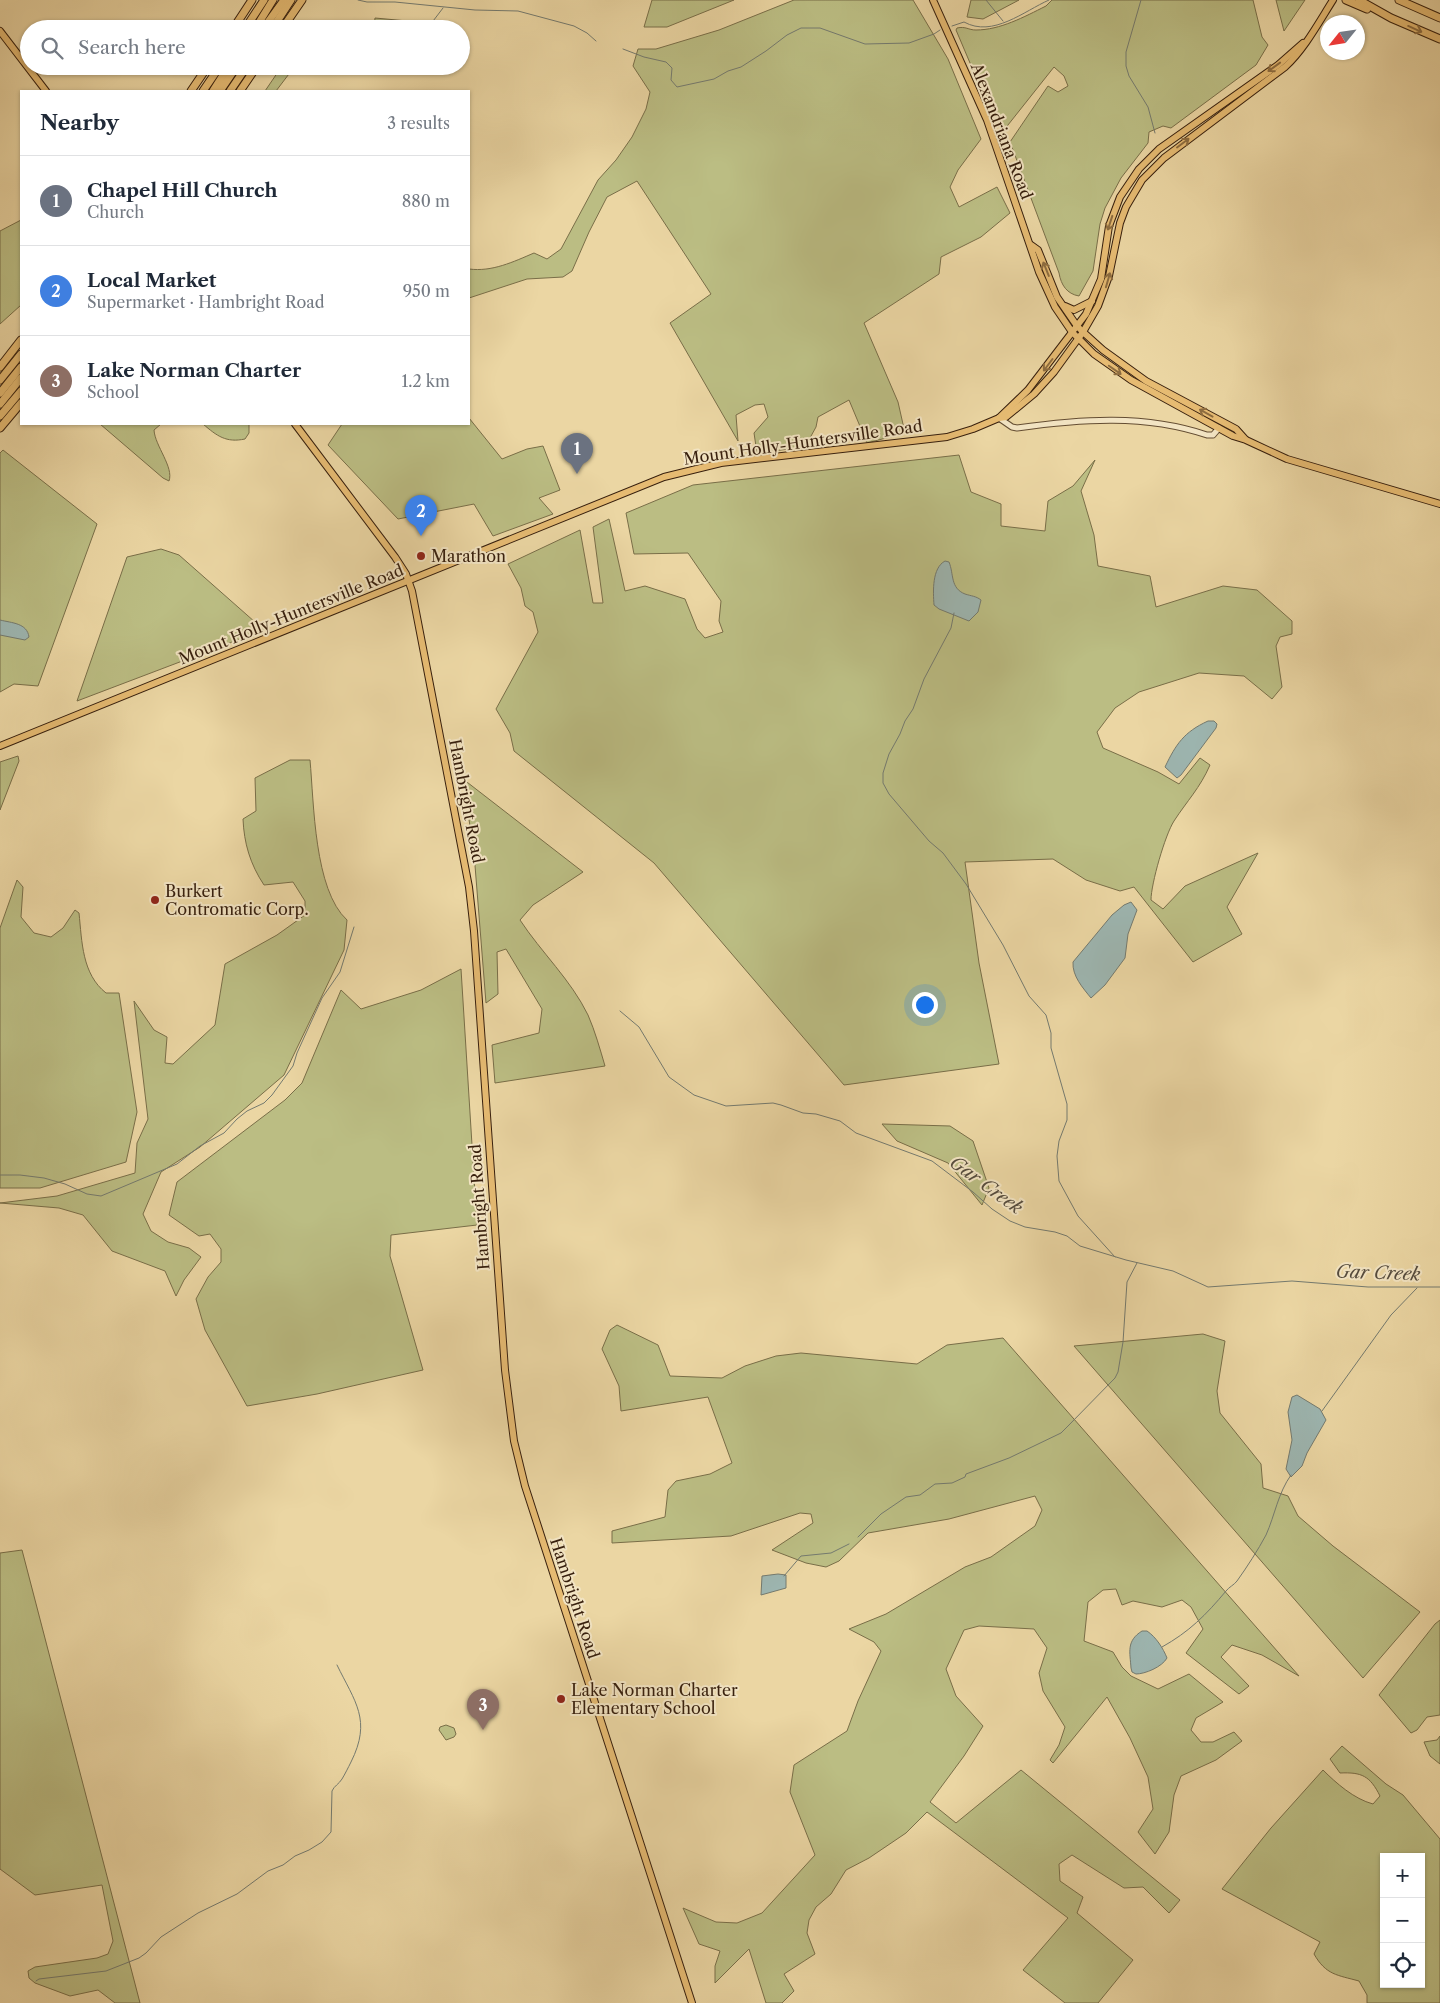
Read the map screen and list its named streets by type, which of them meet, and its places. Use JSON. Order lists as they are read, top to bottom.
{
  "streets": {
    "main road": ["Alexandriana Road", "Mount Holly-Huntersville Road", "Hambright Road"]
  },
  "crossings": [
    ["Alexandriana Road", "Mount Holly-Huntersville Road"],
    ["Mount Holly-Huntersville Road", "Hambright Road"]
  ],
  "water": ["Gar Creek"],
  "places": ["Marathon", "Burkert Contromatic Corp.", "Lake Norman Charter Elementary School"],
  "north": "bottom left",
  "page": {
    "search": "Search here",
    "heading": ["Nearby", "3 results"],
    "list": [
      {
        "mark": "1",
        "name": "Chapel Hill Church",
        "note": "Church",
        "value": "880 m"
      },
      {
        "mark": "2",
        "name": "Local Market",
        "note": "Supermarket · Hambright Road",
        "value": "950 m"
      },
      {
        "mark": "3",
        "name": "Lake Norman Charter",
        "note": "School",
        "value": "1.2 km"
      }
    ],
    "pins": ["1", "2", "3"],
    "map_buttons": ["+", "−"]
  }
}
